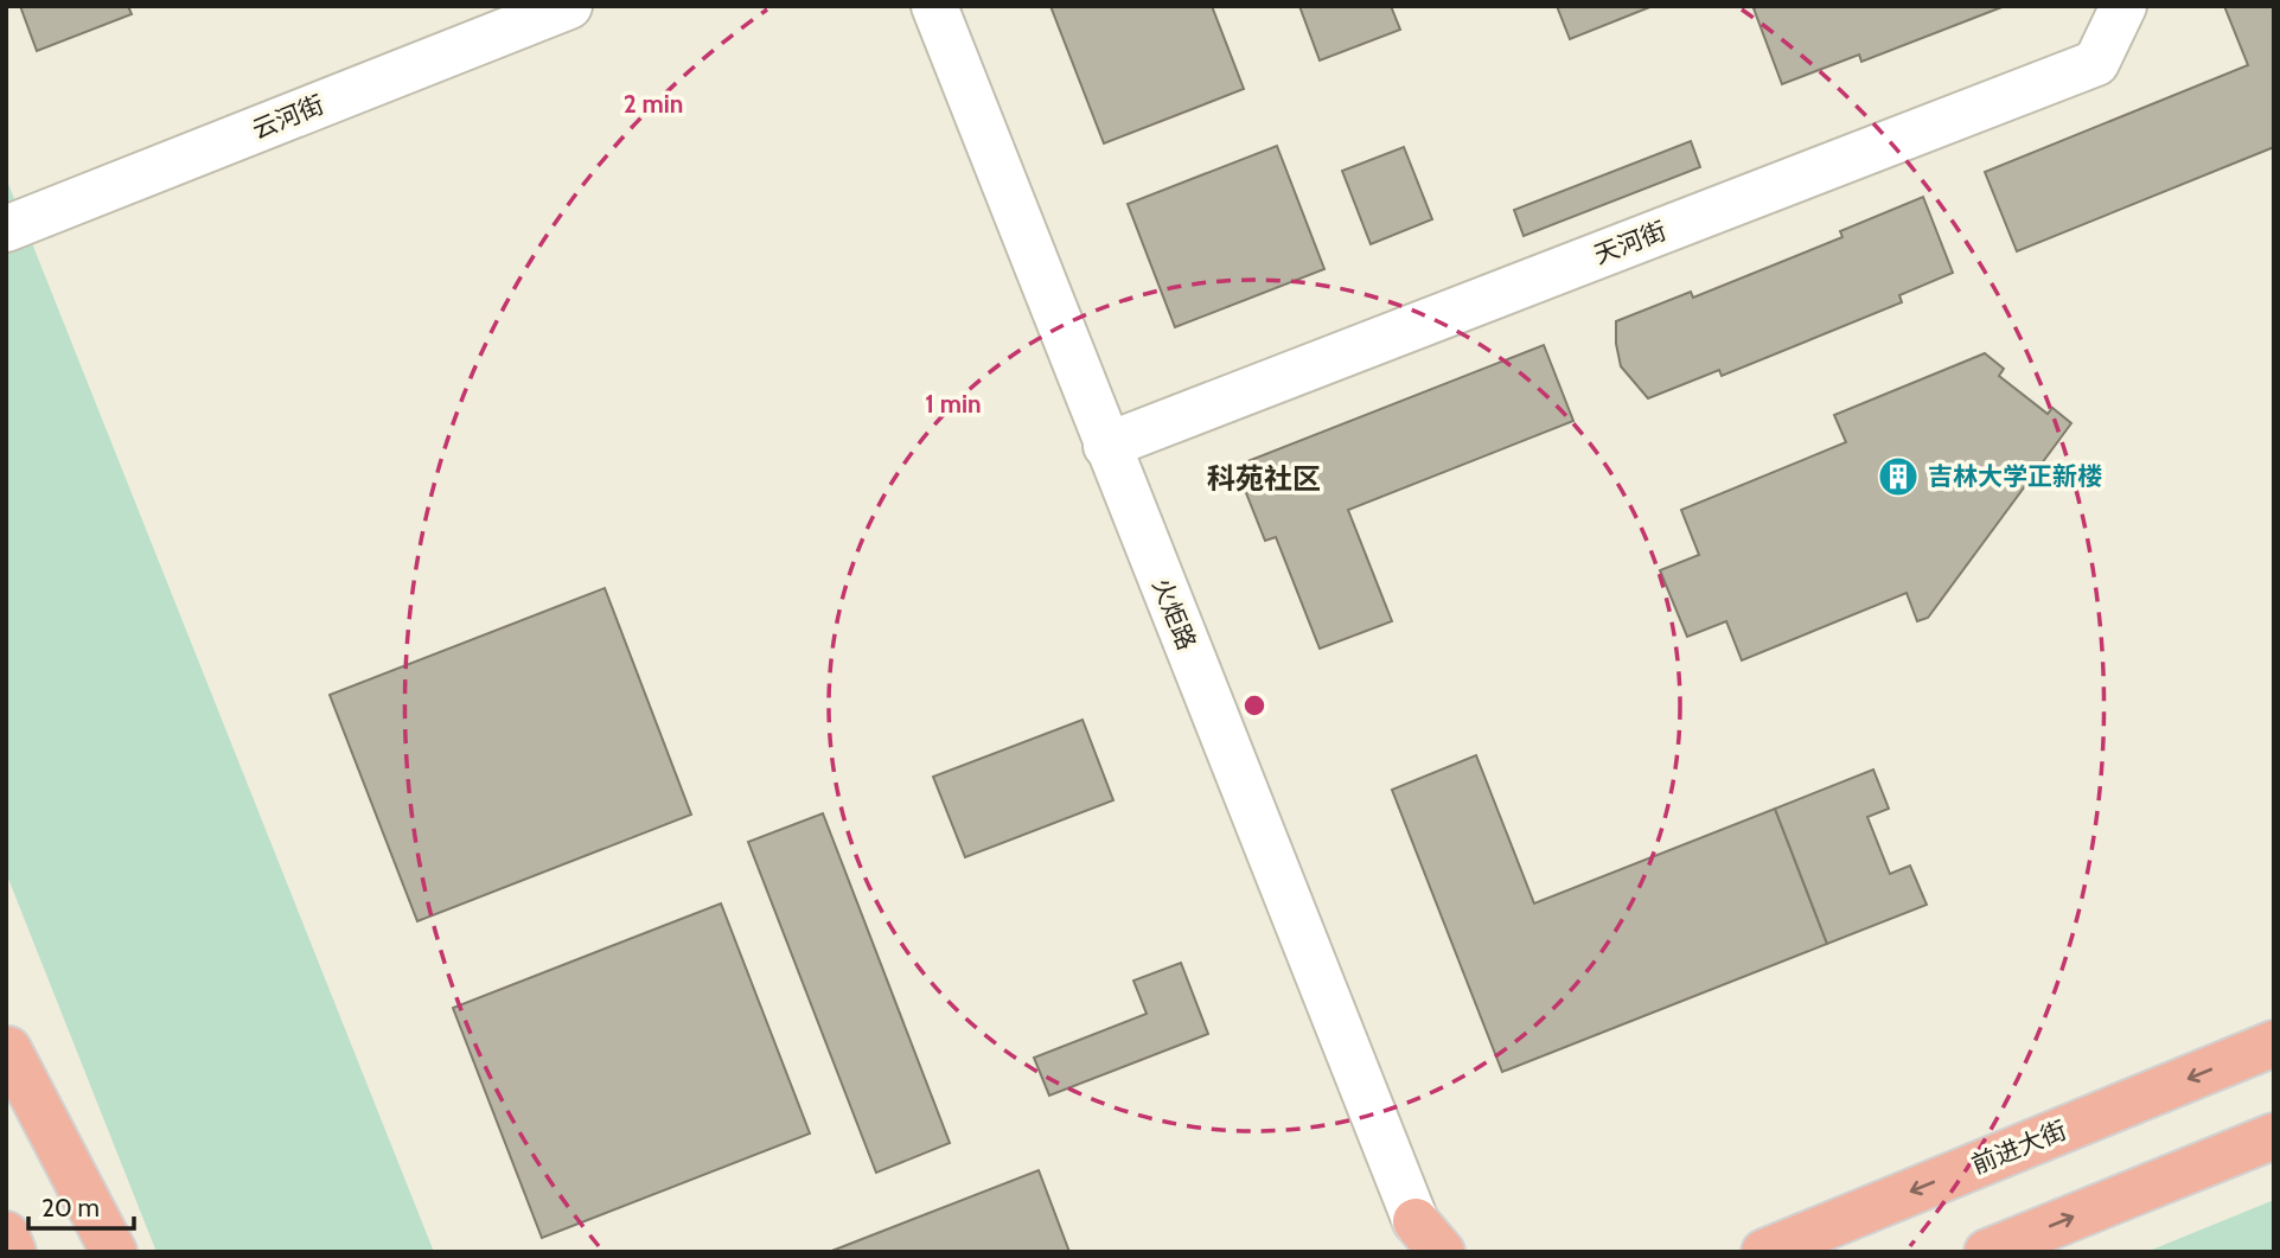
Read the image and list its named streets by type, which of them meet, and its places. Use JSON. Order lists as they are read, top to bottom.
{
  "streets": {
    "main road": ["前进大街"],
    "street": ["云河街", "天河街", "火炬路"]
  },
  "crossings": [
    ["天河街", "火炬路"]
  ],
  "districts": ["科苑社区"],
  "places": {
    "building": ["吉林大学正新楼"]
  },
  "scale_bar": "20 m",
  "rings": ["2 min", "1 min"]
}
